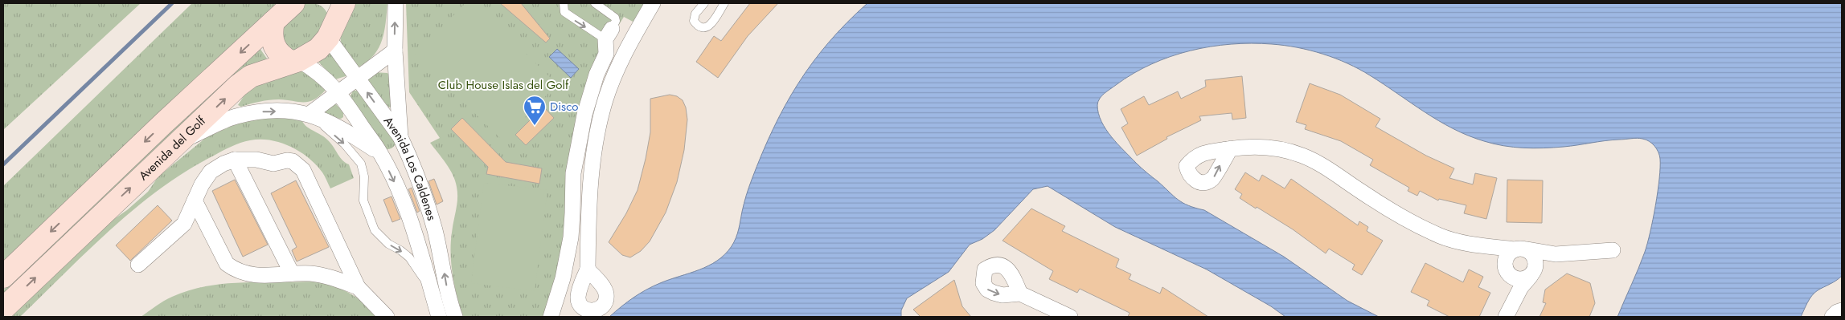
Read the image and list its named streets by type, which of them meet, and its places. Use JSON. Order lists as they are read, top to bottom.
{
  "streets": {
    "street": ["Avenida del Golf", "Avenida Los Caldenes"]
  },
  "crossings": [
    ["Avenida del Golf", "Avenida Los Caldenes"]
  ],
  "parks": ["Club House Islas del Golf"],
  "places": {
    "supermarket": ["Disco"]
  }
}
